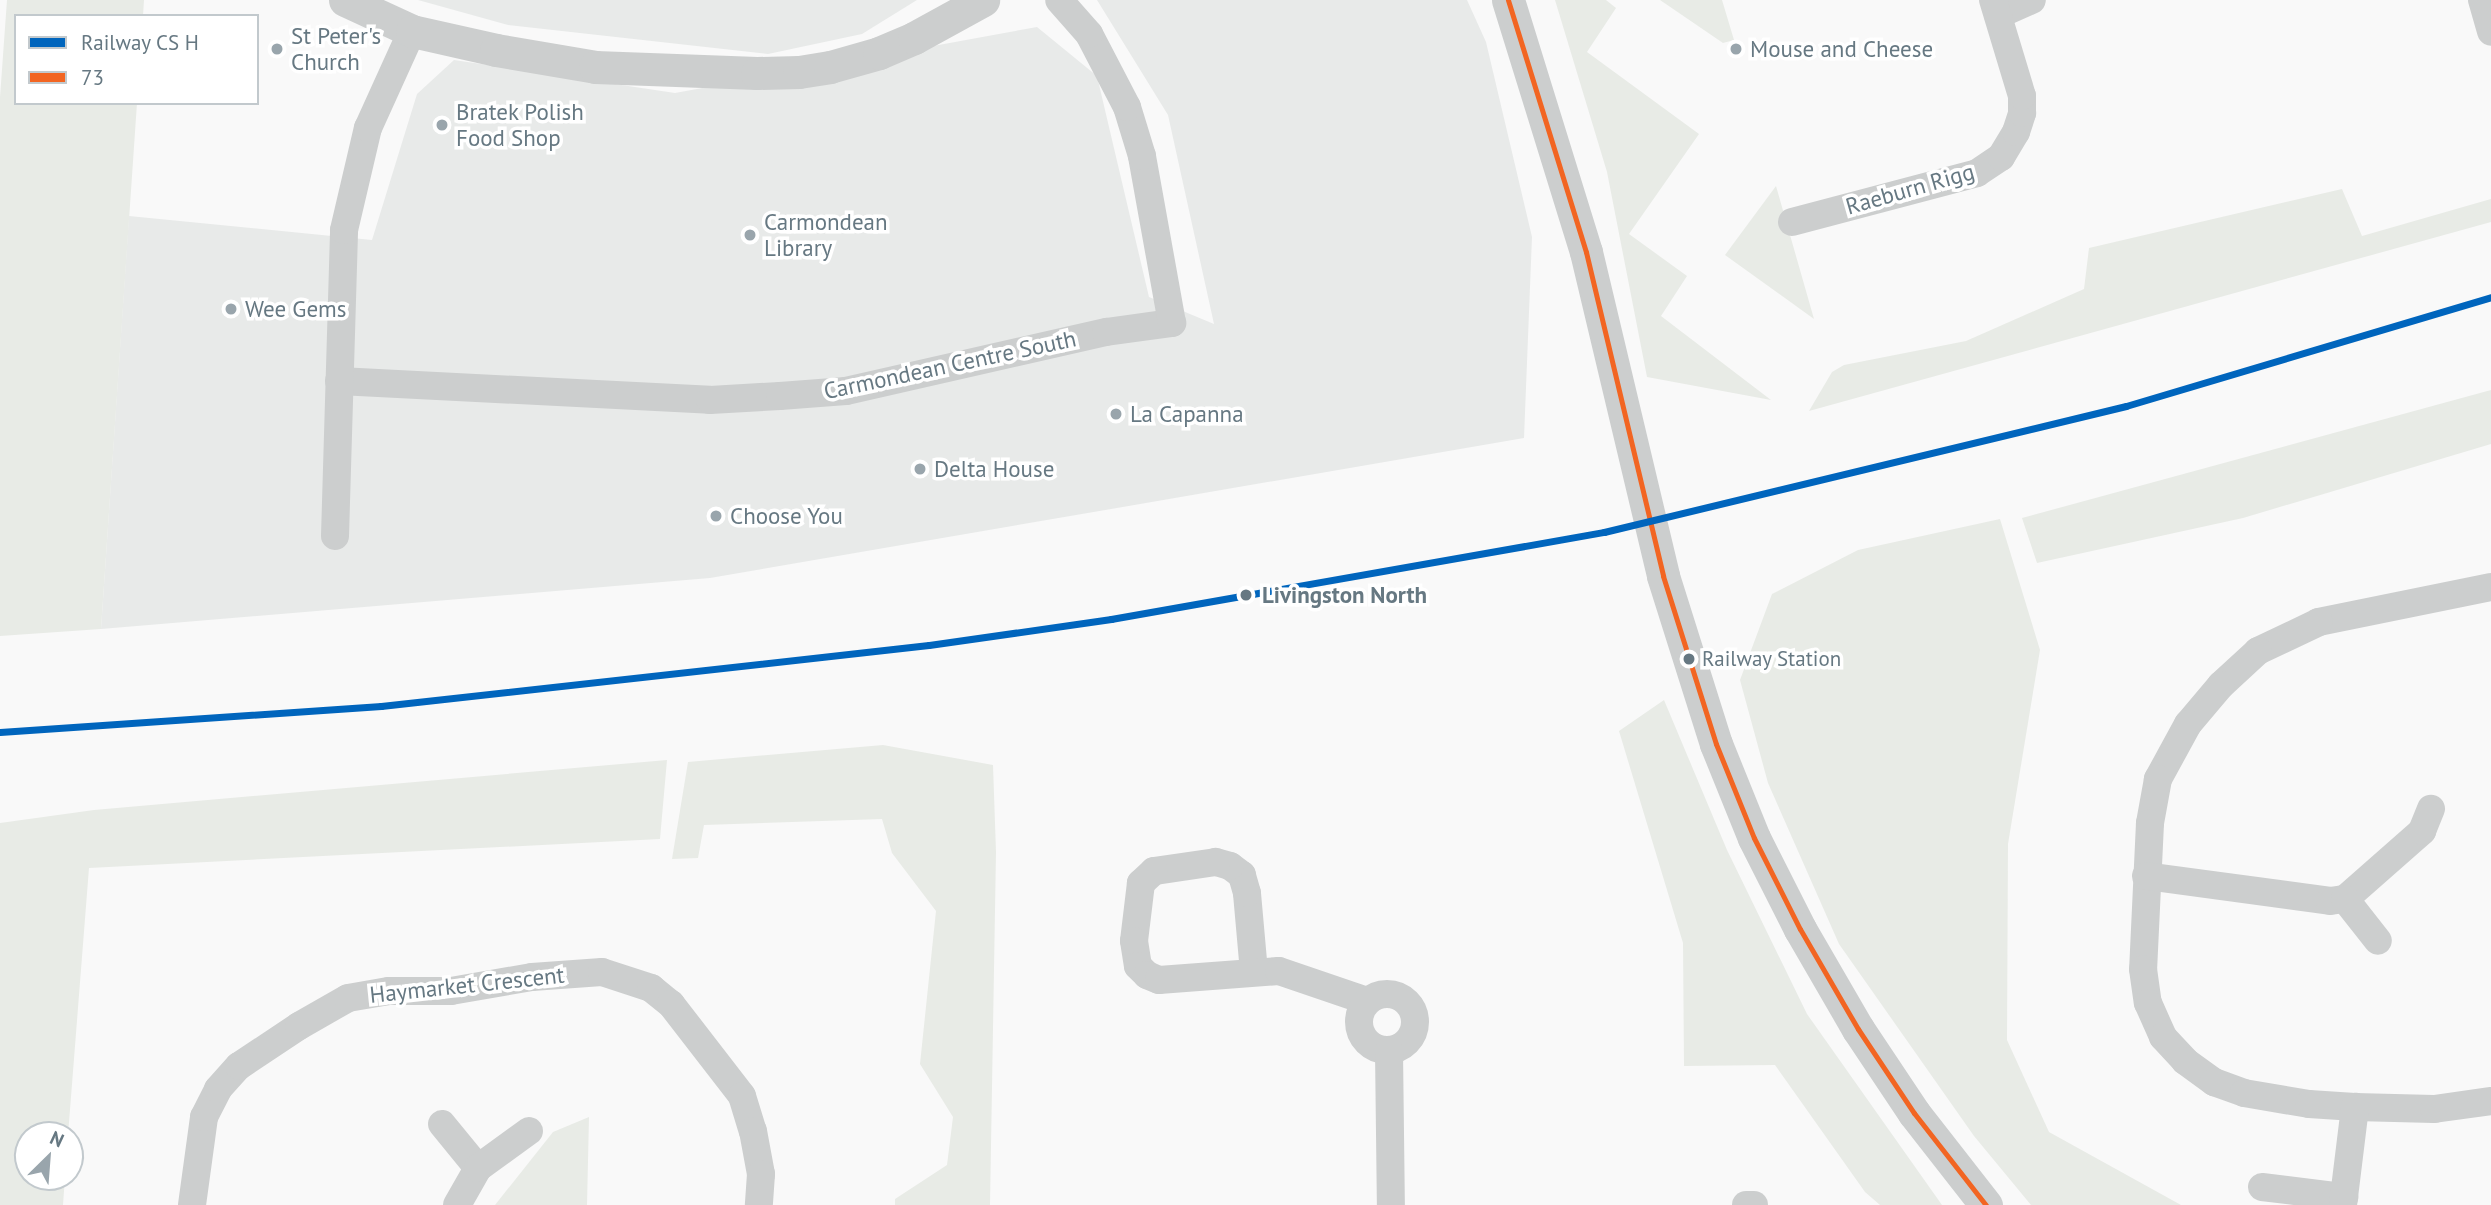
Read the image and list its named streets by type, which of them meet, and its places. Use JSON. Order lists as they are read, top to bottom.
{
  "streets": {
    "street": ["Raeburn Rigg", "Carmondean Centre South", "Haymarket Crescent"]
  },
  "places": [
    "St Peter's Church",
    "Mouse and Cheese",
    "Bratek Polish Food Shop",
    "Carmondean Library",
    "Wee Gems",
    "La Capanna",
    "Delta House",
    "Choose You",
    "Livingston North",
    "Railway Station"
  ],
  "lines": ["transit line 73"],
  "legend": ["Railway CS H", "73"],
  "north": "top right"
}
